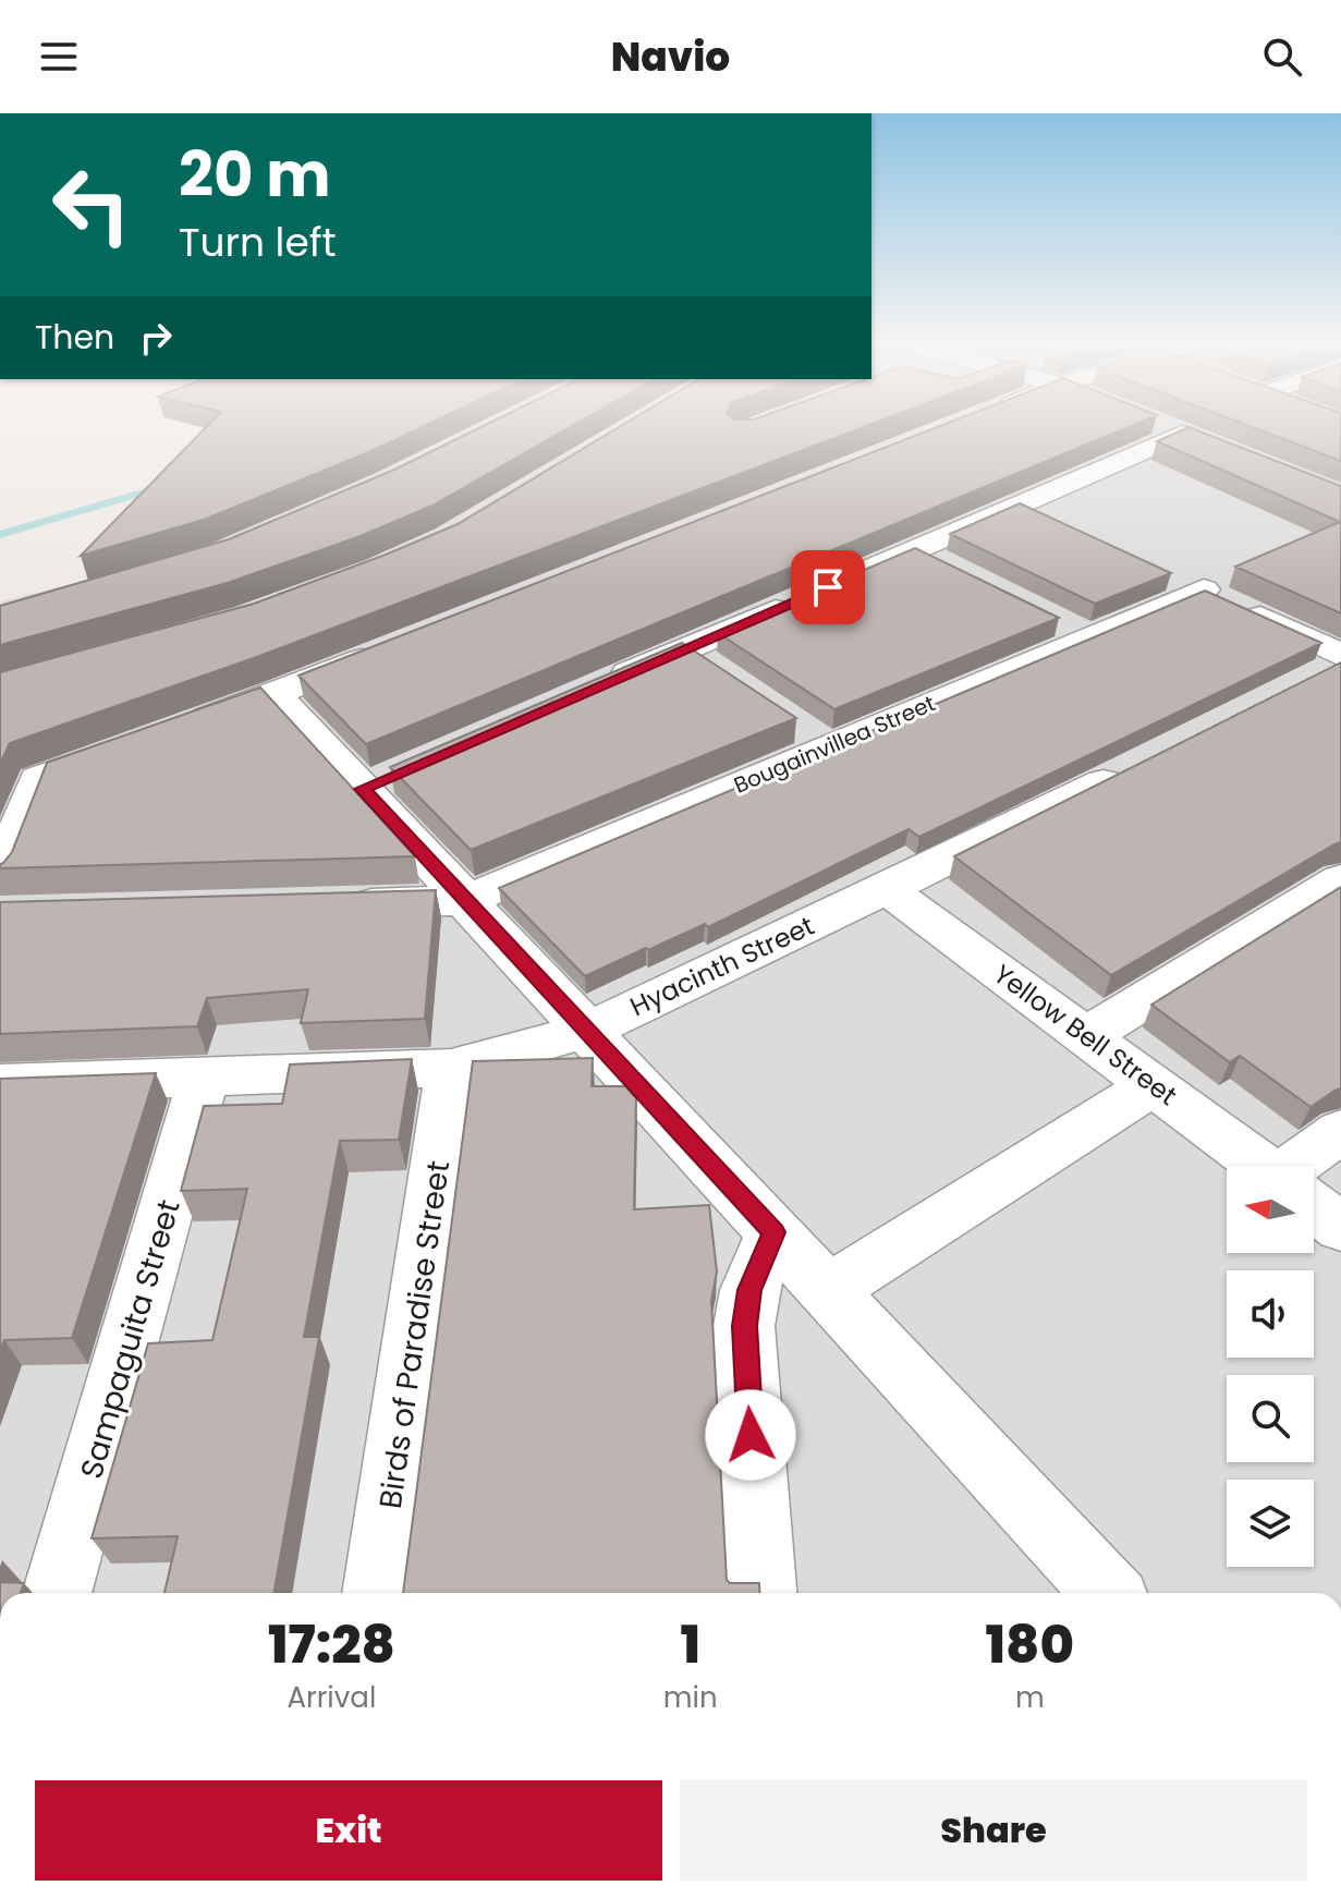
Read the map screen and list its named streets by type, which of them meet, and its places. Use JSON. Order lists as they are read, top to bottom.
{
  "streets": {
    "street": [
      "Bougainvillea Street",
      "Hyacinth Street",
      "Yellow Bell Street",
      "Birds of Paradise Street",
      "Sampaguita Street"
    ]
  },
  "crossings": [
    ["Hyacinth Street", "Yellow Bell Street"],
    ["Hyacinth Street", "Birds of Paradise Street"],
    ["Hyacinth Street", "Sampaguita Street"]
  ],
  "north": "left",
  "page": {
    "header": "Navio",
    "turn": ["20 m", "Turn left"],
    "then": "Then",
    "eta": [
      "17:28",
      "Arrival",
      "1",
      "min",
      "180",
      "m"
    ],
    "buttons": ["Exit", "Share"]
  }
}
